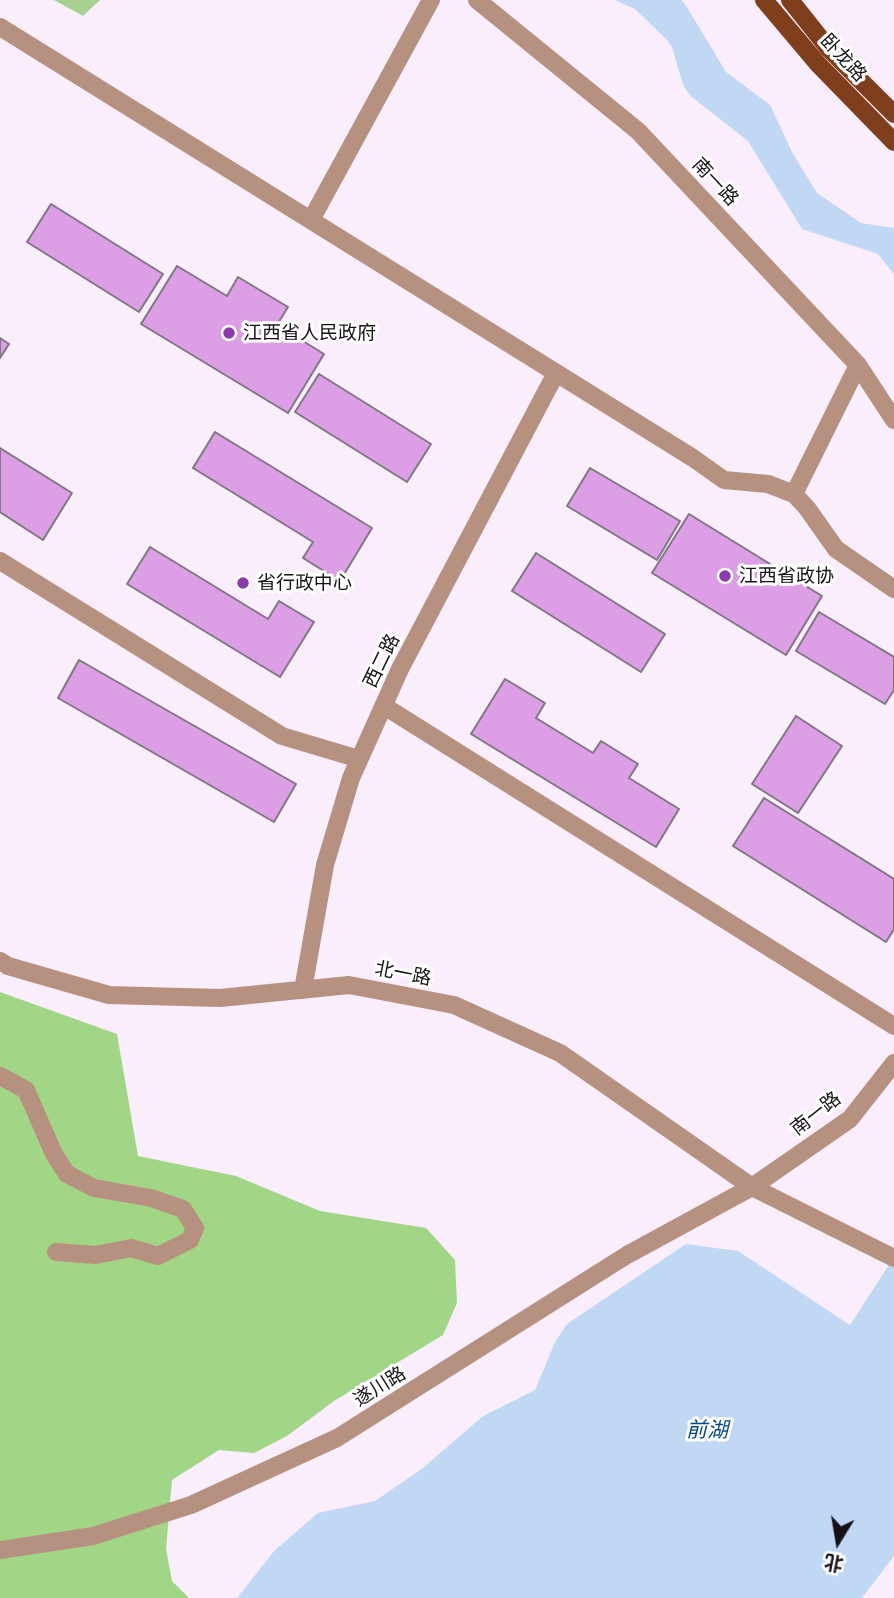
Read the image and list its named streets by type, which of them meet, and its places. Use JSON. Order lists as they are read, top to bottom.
{
  "streets": {
    "main road": ["卧龙路"],
    "street": [
      "南一路",
      "西二路",
      "北一路",
      "遂川路"
    ]
  },
  "crossings": [
    ["南一路", "北一路"],
    ["南一路", "遂川路"],
    ["西二路", "北一路"],
    ["北一路", "遂川路"]
  ],
  "water": ["前湖"],
  "places": ["江西省人民政府", "江西省政协", "省行政中心"],
  "north": "bottom"
}
